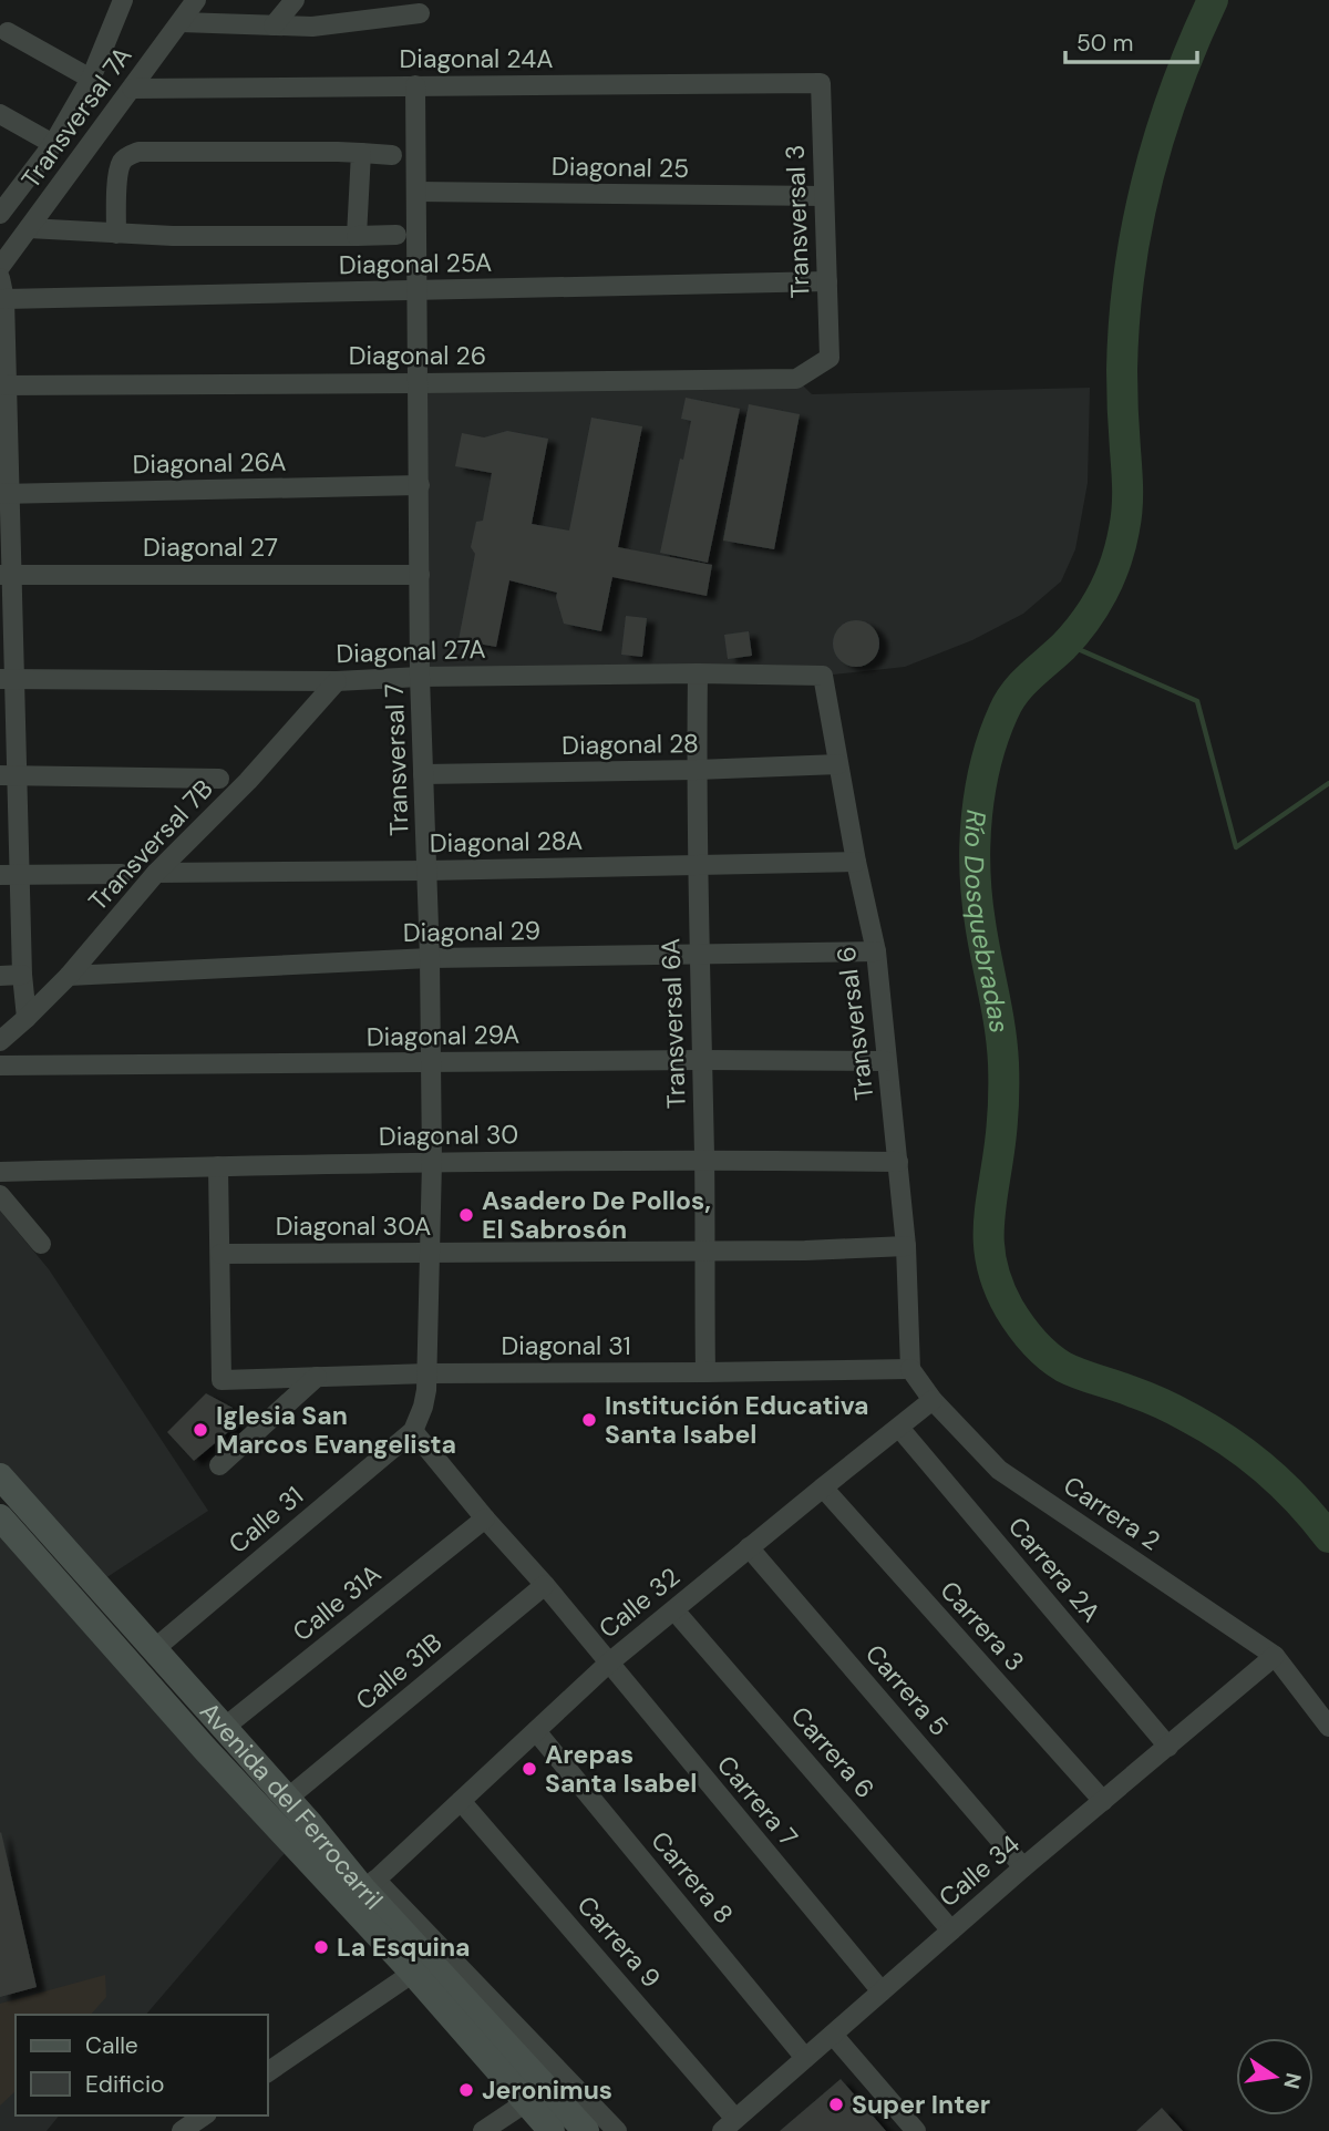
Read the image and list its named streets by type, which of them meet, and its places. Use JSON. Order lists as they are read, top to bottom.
{
  "streets": {
    "main road": ["Avenida del Ferrocarril"],
    "street": [
      "Diagonal 24A",
      "Transversal 7A",
      "Diagonal 25",
      "Transversal 3",
      "Diagonal 25A",
      "Diagonal 26",
      "Diagonal 26A",
      "Diagonal 27",
      "Diagonal 27A",
      "Diagonal 28",
      "Transversal 7",
      "Diagonal 28A",
      "Transversal 7B",
      "Diagonal 29",
      "Transversal 6A",
      "Transversal 6",
      "Diagonal 29A",
      "Diagonal 30",
      "Diagonal 30A",
      "Diagonal 31",
      "Carrera 2",
      "Calle 31",
      "Carrera 2A",
      "Calle 31A",
      "Calle 32",
      "Carrera 3",
      "Calle 31B",
      "Carrera 5",
      "Carrera 6",
      "Carrera 7",
      "Calle 34",
      "Carrera 8",
      "Carrera 9"
    ]
  },
  "crossings": [
    ["Diagonal 24A", "Transversal 7A"],
    ["Diagonal 24A", "Transversal 3"],
    ["Diagonal 24A", "Transversal 7"],
    ["Diagonal 25", "Transversal 3"],
    ["Diagonal 25", "Transversal 7"],
    ["Transversal 3", "Diagonal 25A"],
    ["Transversal 3", "Diagonal 26"],
    ["Diagonal 25A", "Transversal 7"],
    ["Diagonal 26", "Transversal 7"],
    ["Diagonal 26A", "Transversal 7"],
    ["Diagonal 27", "Transversal 7"],
    ["Diagonal 27A", "Transversal 7"],
    ["Diagonal 27A", "Transversal 7B"],
    ["Diagonal 27A", "Transversal 6A"],
    ["Diagonal 27A", "Transversal 6"],
    ["Diagonal 28", "Transversal 7"],
    ["Diagonal 28", "Transversal 6A"],
    ["Diagonal 28", "Transversal 6"],
    ["Transversal 7", "Diagonal 28A"],
    ["Transversal 7", "Diagonal 29"],
    ["Transversal 7", "Diagonal 29A"],
    ["Transversal 7", "Diagonal 30"],
    ["Transversal 7", "Diagonal 30A"],
    ["Transversal 7", "Diagonal 31"],
    ["Transversal 7", "Calle 31"],
    ["Transversal 7", "Carrera 7"],
    ["Diagonal 28A", "Transversal 7B"],
    ["Diagonal 28A", "Transversal 6A"],
    ["Diagonal 28A", "Transversal 6"],
    ["Transversal 7B", "Diagonal 29"],
    ["Diagonal 29", "Transversal 6A"],
    ["Diagonal 29", "Transversal 6"],
    ["Transversal 6A", "Diagonal 29A"],
    ["Transversal 6A", "Diagonal 30"],
    ["Transversal 6A", "Diagonal 30A"],
    ["Transversal 6A", "Diagonal 31"],
    ["Transversal 6", "Diagonal 29A"],
    ["Transversal 6", "Diagonal 30"],
    ["Transversal 6", "Diagonal 30A"],
    ["Transversal 6", "Diagonal 31"],
    ["Diagonal 30A", "Diagonal 31"],
    ["Carrera 2", "Calle 32"],
    ["Carrera 2", "Calle 34"],
    ["Calle 31", "Carrera 7"],
    ["Calle 31", "Avenida del Ferrocarril"],
    ["Carrera 2A", "Calle 32"],
    ["Carrera 2A", "Calle 34"],
    ["Calle 31A", "Carrera 7"],
    ["Calle 31A", "Avenida del Ferrocarril"],
    ["Calle 32", "Carrera 3"],
    ["Calle 32", "Carrera 5"],
    ["Calle 32", "Carrera 6"],
    ["Calle 32", "Carrera 7"],
    ["Calle 32", "Avenida del Ferrocarril"],
    ["Calle 32", "Carrera 8"],
    ["Calle 32", "Carrera 9"],
    ["Carrera 3", "Calle 34"],
    ["Calle 31B", "Carrera 7"],
    ["Calle 31B", "Avenida del Ferrocarril"],
    ["Carrera 5", "Calle 34"],
    ["Carrera 6", "Calle 34"],
    ["Carrera 7", "Calle 34"],
    ["Calle 34", "Carrera 8"],
    ["Calle 34", "Carrera 9"]
  ],
  "water": ["Río Dosquebradas"],
  "places": [
    "Asadero De Pollos, El Sabrosón",
    "Institución Educativa Santa Isabel",
    "Iglesia San Marcos Evangelista",
    "Arepas Santa Isabel",
    "La Esquina",
    "Jeronimus",
    "Super Inter"
  ],
  "legend": ["Calle", "Edificio"],
  "scale_bar": "50 m",
  "north": "right"
}
